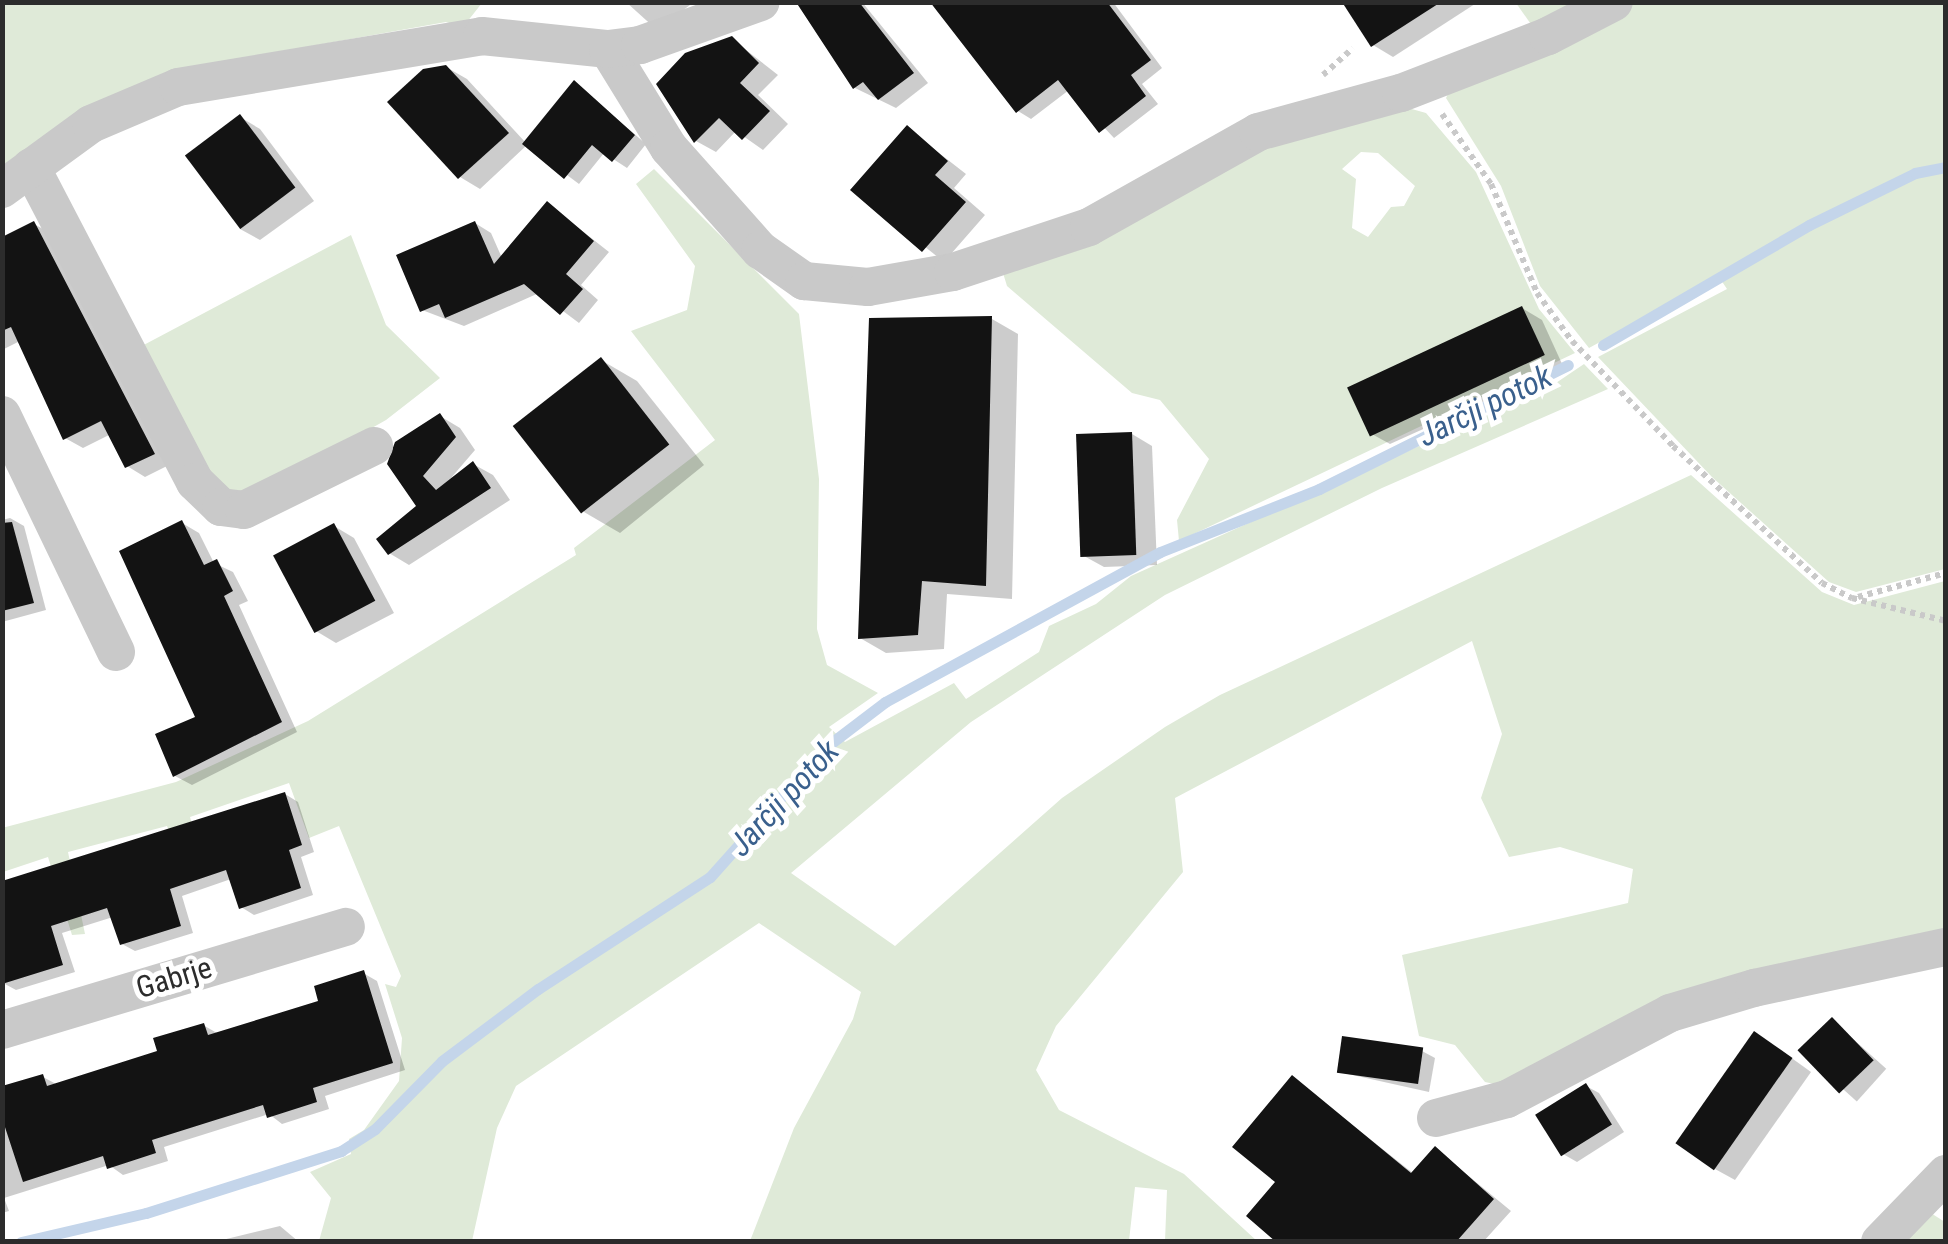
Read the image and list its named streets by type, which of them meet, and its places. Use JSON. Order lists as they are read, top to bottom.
{
  "streets": {
    "street": ["Gabrje"]
  },
  "water": ["Jarčji potok"]
}
